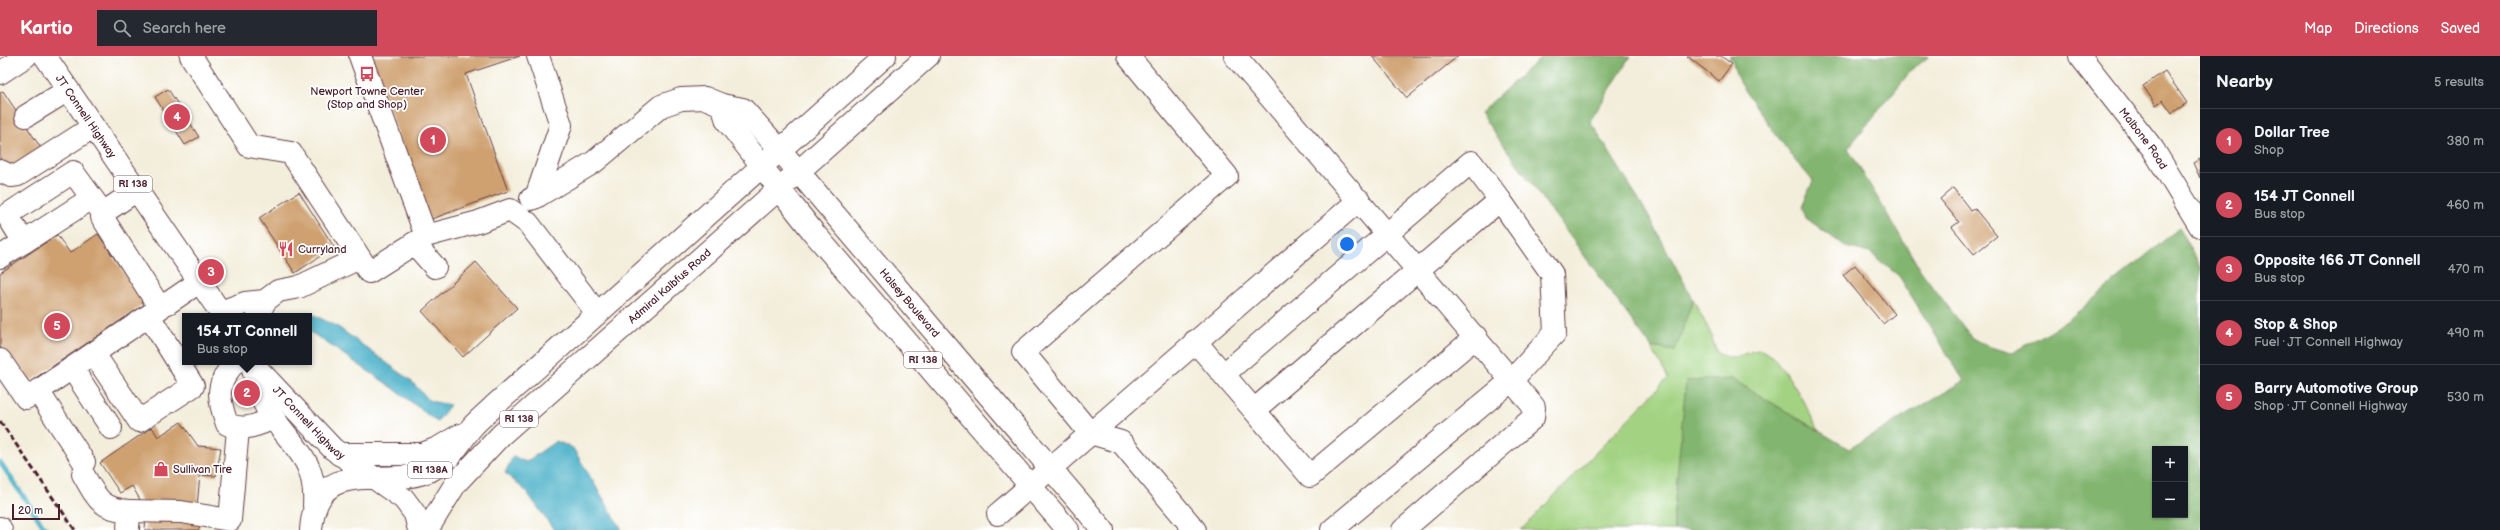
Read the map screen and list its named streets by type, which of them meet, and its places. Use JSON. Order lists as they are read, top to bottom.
{
  "streets": {
    "main road": [
      "JT Connell Highway",
      "Malbone Road",
      "RI 138",
      "Admiral Kalbfus Road",
      "Halsey Boulevard",
      "RI 138A"
    ]
  },
  "crossings": [
    ["JT Connell Highway", "RI 138"],
    ["JT Connell Highway", "RI 138A"],
    ["RI 138", "Admiral Kalbfus Road"],
    ["RI 138", "Halsey Boulevard"],
    ["RI 138", "RI 138A"],
    ["Admiral Kalbfus Road", "Halsey Boulevard"]
  ],
  "places": {
    "bus stop": ["Newport Towne Center (Stop and Shop)"],
    "restaurant": ["Curryland"],
    "shop": ["Sullivan Tire"]
  },
  "scale_bar": "20 m",
  "page": {
    "header": "Kartio",
    "search": "Search here",
    "nav": ["Map", "Directions", "Saved"],
    "heading": ["Nearby", "5 results"],
    "pins": [
      "4",
      "1",
      "3",
      "5",
      "2"
    ],
    "list": [
      {
        "mark": "1",
        "name": "Dollar Tree",
        "note": "Shop",
        "value": "380 m"
      },
      {
        "mark": "2",
        "name": "154 JT Connell",
        "note": "Bus stop",
        "value": "460 m"
      },
      {
        "mark": "3",
        "name": "Opposite 166 JT Connell",
        "note": "Bus stop",
        "value": "470 m"
      },
      {
        "mark": "4",
        "name": "Stop & Shop",
        "note": "Fuel · JT Connell Highway",
        "value": "490 m"
      },
      {
        "mark": "5",
        "name": "Barry Automotive Group",
        "note": "Shop · JT Connell Highway",
        "value": "530 m"
      }
    ],
    "popup": ["154 JT Connell", "Bus stop"],
    "map_buttons": ["+", "−"],
    "scale": "20 m"
  }
}
